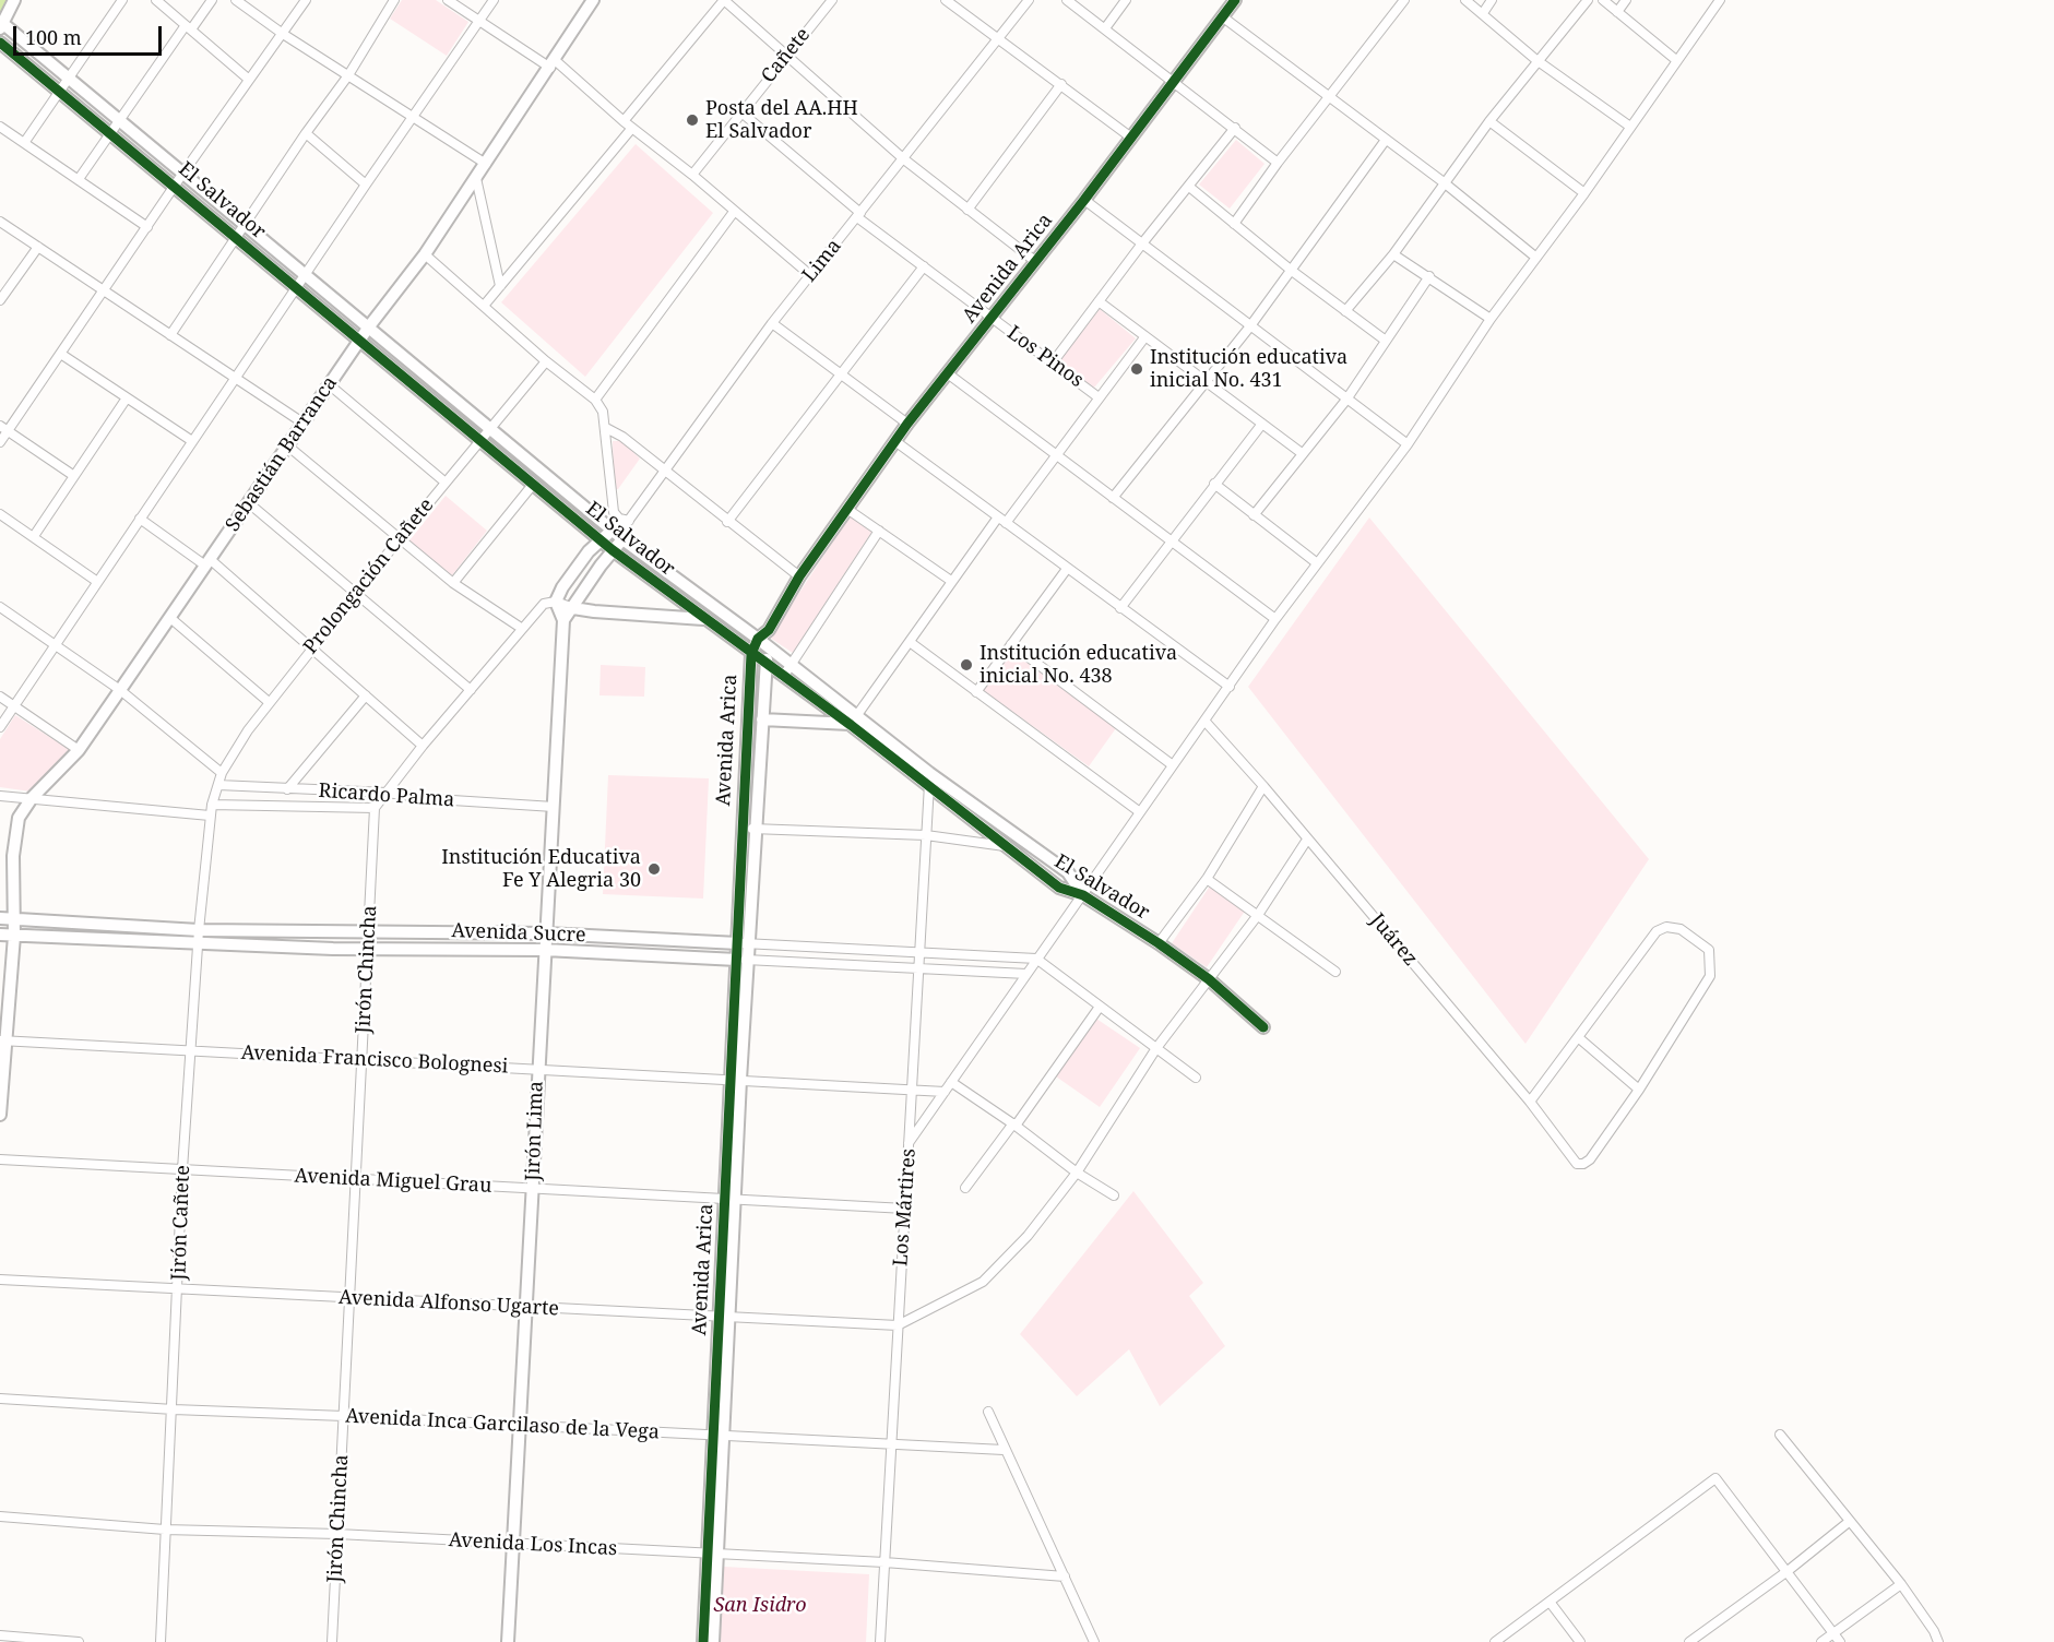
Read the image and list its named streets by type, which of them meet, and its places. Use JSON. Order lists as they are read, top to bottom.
{
  "streets": {
    "street": [
      "Cañete",
      "El Salvador",
      "Lima",
      "Avenida Arica",
      "Los Pinos",
      "Sebastián Barranca",
      "Prolongación Cañete",
      "Ricardo Palma",
      "Avenida Sucre",
      "Juárez",
      "Jirón Chincha",
      "Avenida Francisco Bolognesi",
      "Jirón Lima",
      "Avenida Miguel Grau",
      "Los Mártires",
      "Jirón Cañete",
      "Avenida Alfonso Ugarte",
      "Avenida Inca Garcilaso de la Vega",
      "Avenida Los Incas"
    ]
  },
  "crossings": [
    ["Cañete", "Los Pinos"],
    ["El Salvador", "Lima"],
    ["El Salvador", "Avenida Arica"],
    ["El Salvador", "Sebastián Barranca"],
    ["El Salvador", "Prolongación Cañete"],
    ["El Salvador", "Los Mártires"],
    ["Lima", "Los Pinos"],
    ["Avenida Arica", "Los Pinos"],
    ["Avenida Arica", "Avenida Sucre"],
    ["Avenida Arica", "Avenida Francisco Bolognesi"],
    ["Avenida Arica", "Avenida Miguel Grau"],
    ["Avenida Arica", "Avenida Alfonso Ugarte"],
    ["Avenida Arica", "Avenida Inca Garcilaso de la Vega"],
    ["Avenida Arica", "Avenida Los Incas"],
    ["Sebastián Barranca", "Avenida Sucre"],
    ["Sebastián Barranca", "Avenida Francisco Bolognesi"],
    ["Prolongación Cañete", "Ricardo Palma"],
    ["Prolongación Cañete", "Jirón Cañete"],
    ["Ricardo Palma", "Jirón Chincha"],
    ["Ricardo Palma", "Jirón Lima"],
    ["Ricardo Palma", "Jirón Cañete"],
    ["Avenida Sucre", "Jirón Chincha"],
    ["Avenida Sucre", "Jirón Lima"],
    ["Avenida Sucre", "Los Mártires"],
    ["Avenida Sucre", "Jirón Cañete"],
    ["Jirón Chincha", "Avenida Francisco Bolognesi"],
    ["Jirón Chincha", "Avenida Miguel Grau"],
    ["Jirón Chincha", "Avenida Alfonso Ugarte"],
    ["Jirón Chincha", "Avenida Inca Garcilaso de la Vega"],
    ["Jirón Chincha", "Avenida Los Incas"],
    ["Avenida Francisco Bolognesi", "Jirón Lima"],
    ["Avenida Francisco Bolognesi", "Los Mártires"],
    ["Avenida Francisco Bolognesi", "Jirón Cañete"],
    ["Jirón Lima", "Avenida Miguel Grau"],
    ["Jirón Lima", "Avenida Alfonso Ugarte"],
    ["Jirón Lima", "Avenida Inca Garcilaso de la Vega"],
    ["Jirón Lima", "Avenida Los Incas"],
    ["Avenida Miguel Grau", "Los Mártires"],
    ["Avenida Miguel Grau", "Jirón Cañete"],
    ["Los Mártires", "Avenida Alfonso Ugarte"],
    ["Los Mártires", "Avenida Inca Garcilaso de la Vega"],
    ["Los Mártires", "Avenida Los Incas"],
    ["Jirón Cañete", "Avenida Alfonso Ugarte"],
    ["Jirón Cañete", "Avenida Inca Garcilaso de la Vega"],
    ["Jirón Cañete", "Avenida Los Incas"]
  ],
  "parks": ["San Isidro"],
  "places": [
    "Posta del AA.HH El Salvador",
    "Institución educativa inicial No. 431",
    "Institución educativa inicial No. 438",
    "Institución Educativa Fe Y Alegria 30"
  ],
  "scale_bar": "100 m"
}
